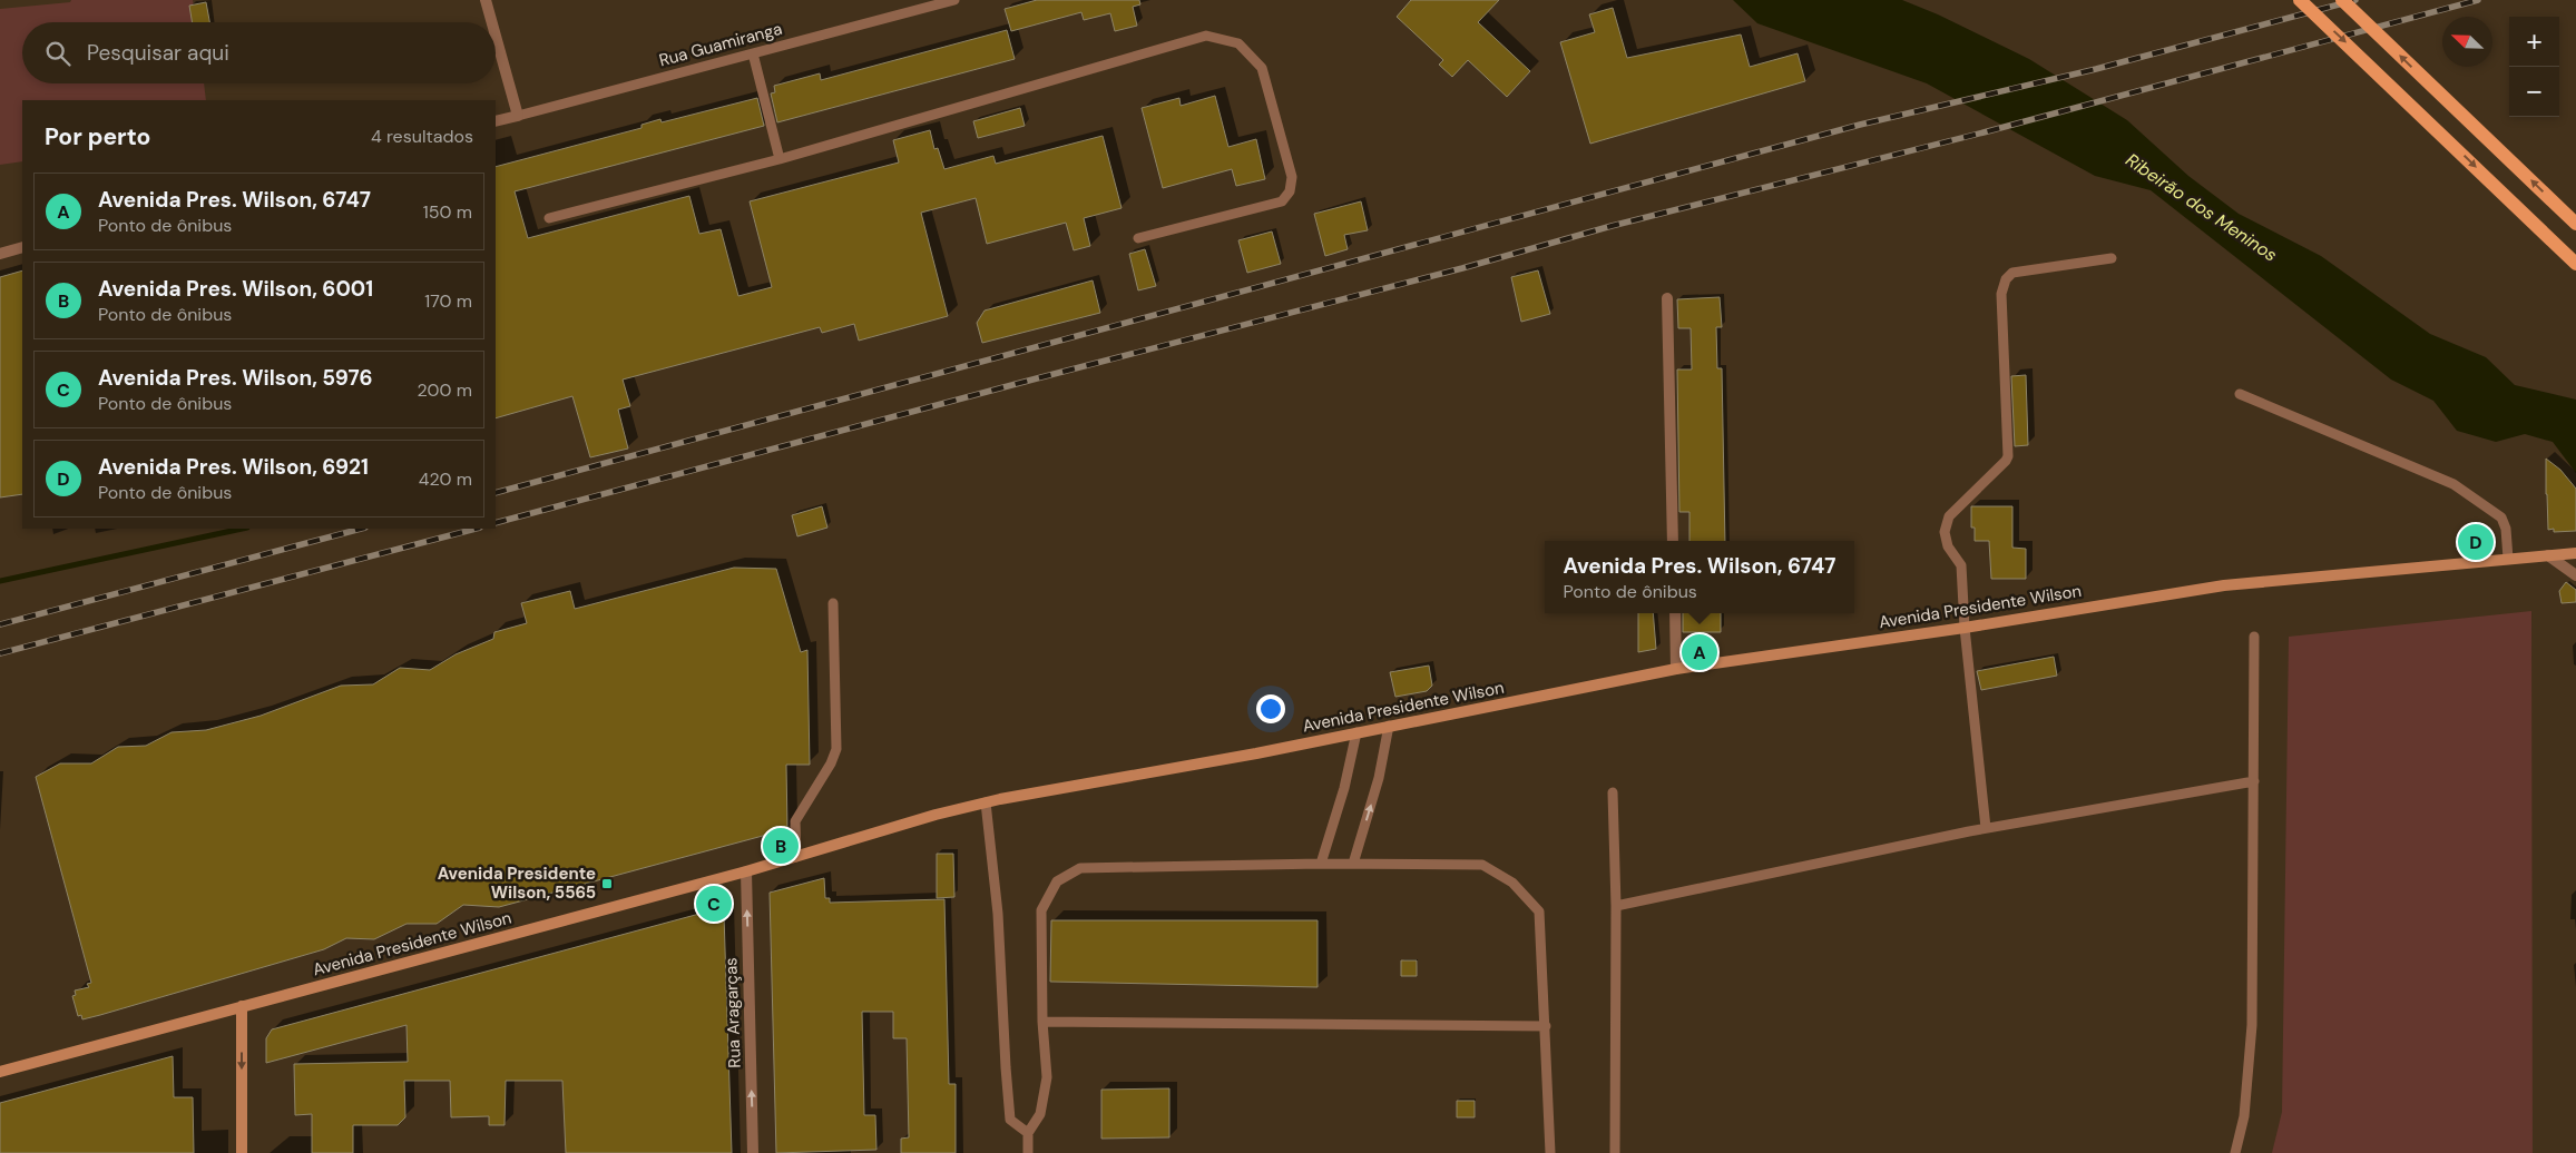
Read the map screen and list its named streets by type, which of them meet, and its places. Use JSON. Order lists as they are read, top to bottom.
{
  "streets": {
    "main road": ["Avenida Presidente Wilson"],
    "street": ["Rua Guamiranga", "Rua Aragarças"]
  },
  "crossings": [
    ["Avenida Presidente Wilson", "Rua Aragarças"]
  ],
  "one_way": ["Rua Aragarças"],
  "water": ["Ribeirão dos Meninos"],
  "places": {
    "transit": ["Avenida Presidente Wilson, 5565"]
  },
  "north": "top left",
  "page": {
    "map_buttons": ["+", "−"],
    "search": "Pesquisar aqui",
    "heading": ["Por perto", "4 resultados"],
    "list": [
      {
        "mark": "A",
        "name": "Avenida Pres. Wilson, 6747",
        "note": "Ponto de ônibus",
        "value": "150 m"
      },
      {
        "mark": "B",
        "name": "Avenida Pres. Wilson, 6001",
        "note": "Ponto de ônibus",
        "value": "170 m"
      },
      {
        "mark": "C",
        "name": "Avenida Pres. Wilson, 5976",
        "note": "Ponto de ônibus",
        "value": "200 m"
      },
      {
        "mark": "D",
        "name": "Avenida Pres. Wilson, 6921",
        "note": "Ponto de ônibus",
        "value": "420 m"
      }
    ],
    "pins": [
      "D",
      "A",
      "B",
      "C"
    ],
    "popup": ["Avenida Pres. Wilson, 6747", "Ponto de ônibus"]
  }
}
